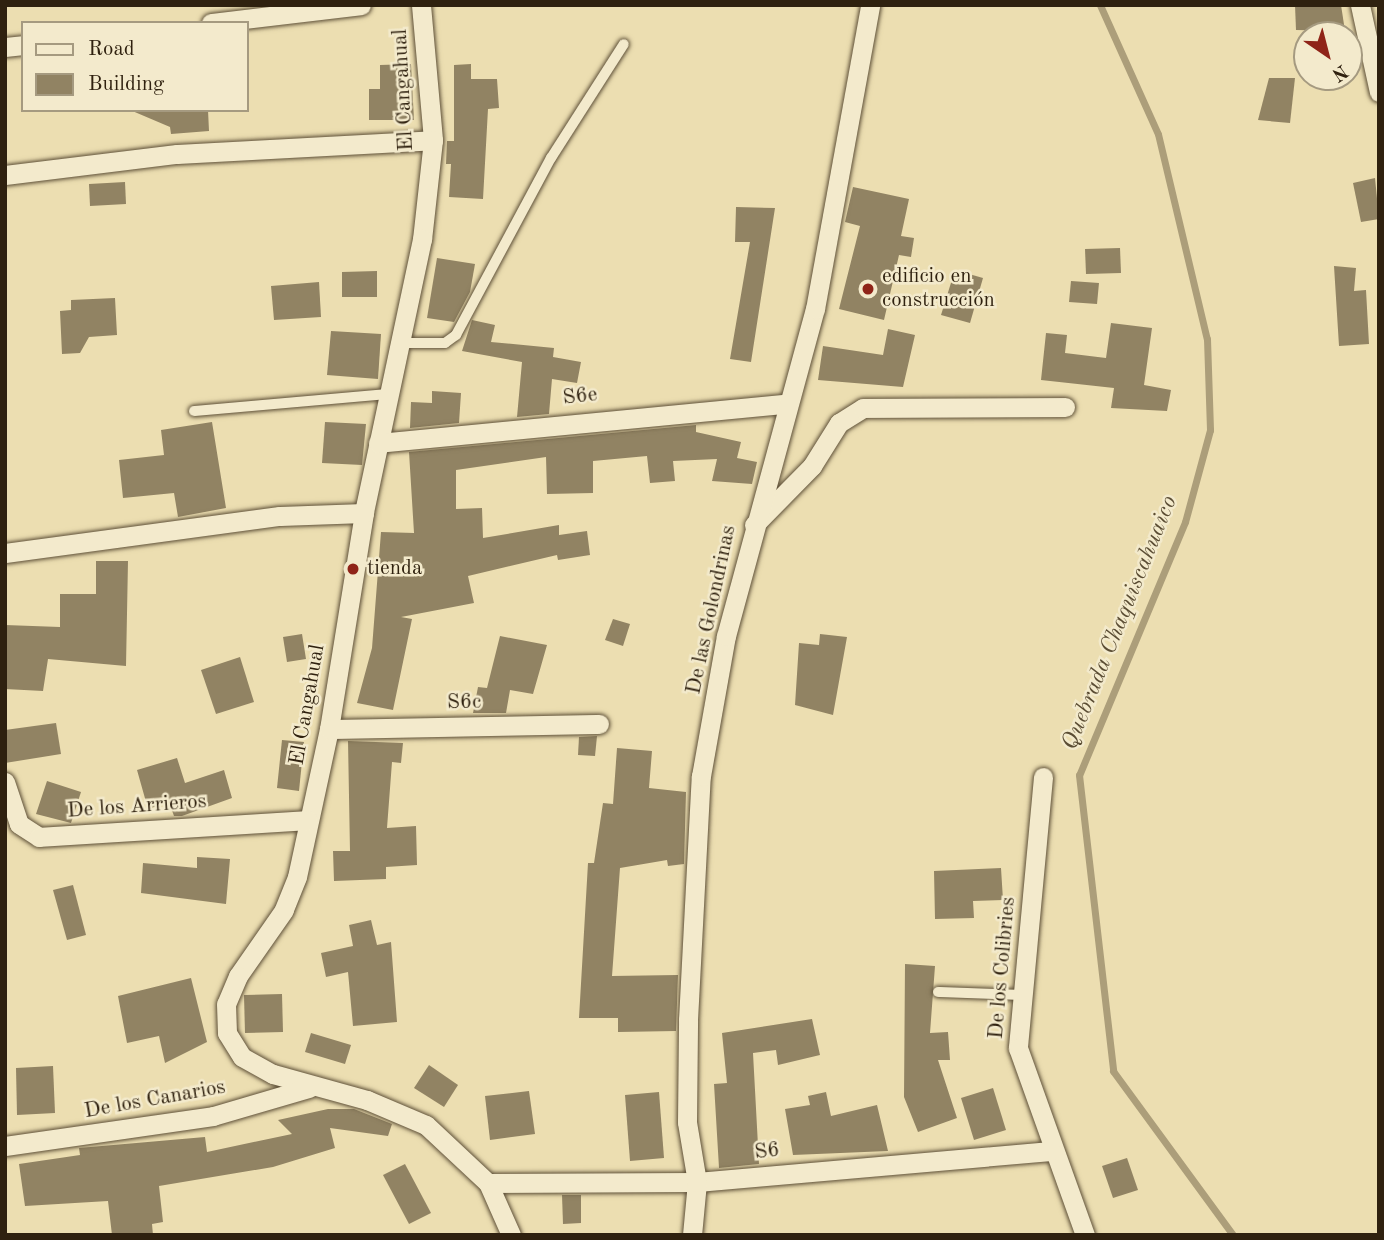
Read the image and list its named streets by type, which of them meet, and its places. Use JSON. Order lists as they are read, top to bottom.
{
  "streets": {
    "street": [
      "El Cangahual",
      "S6e",
      "De las Golondrinas",
      "S6c",
      "De los Arrieros",
      "De los Colibries",
      "De los Canarios",
      "S6"
    ]
  },
  "crossings": [
    ["El Cangahual", "S6e"],
    ["El Cangahual", "S6c"],
    ["El Cangahual", "De los Arrieros"],
    ["El Cangahual", "De los Canarios"],
    ["El Cangahual", "S6"],
    ["S6e", "De las Golondrinas"],
    ["De las Golondrinas", "S6"],
    ["De los Colibries", "S6"]
  ],
  "water": ["Quebrada Chaquiscahuaico"],
  "places": ["edificio en construcción", "tienda"],
  "legend": ["Road", "Building"],
  "north": "bottom right"
}
